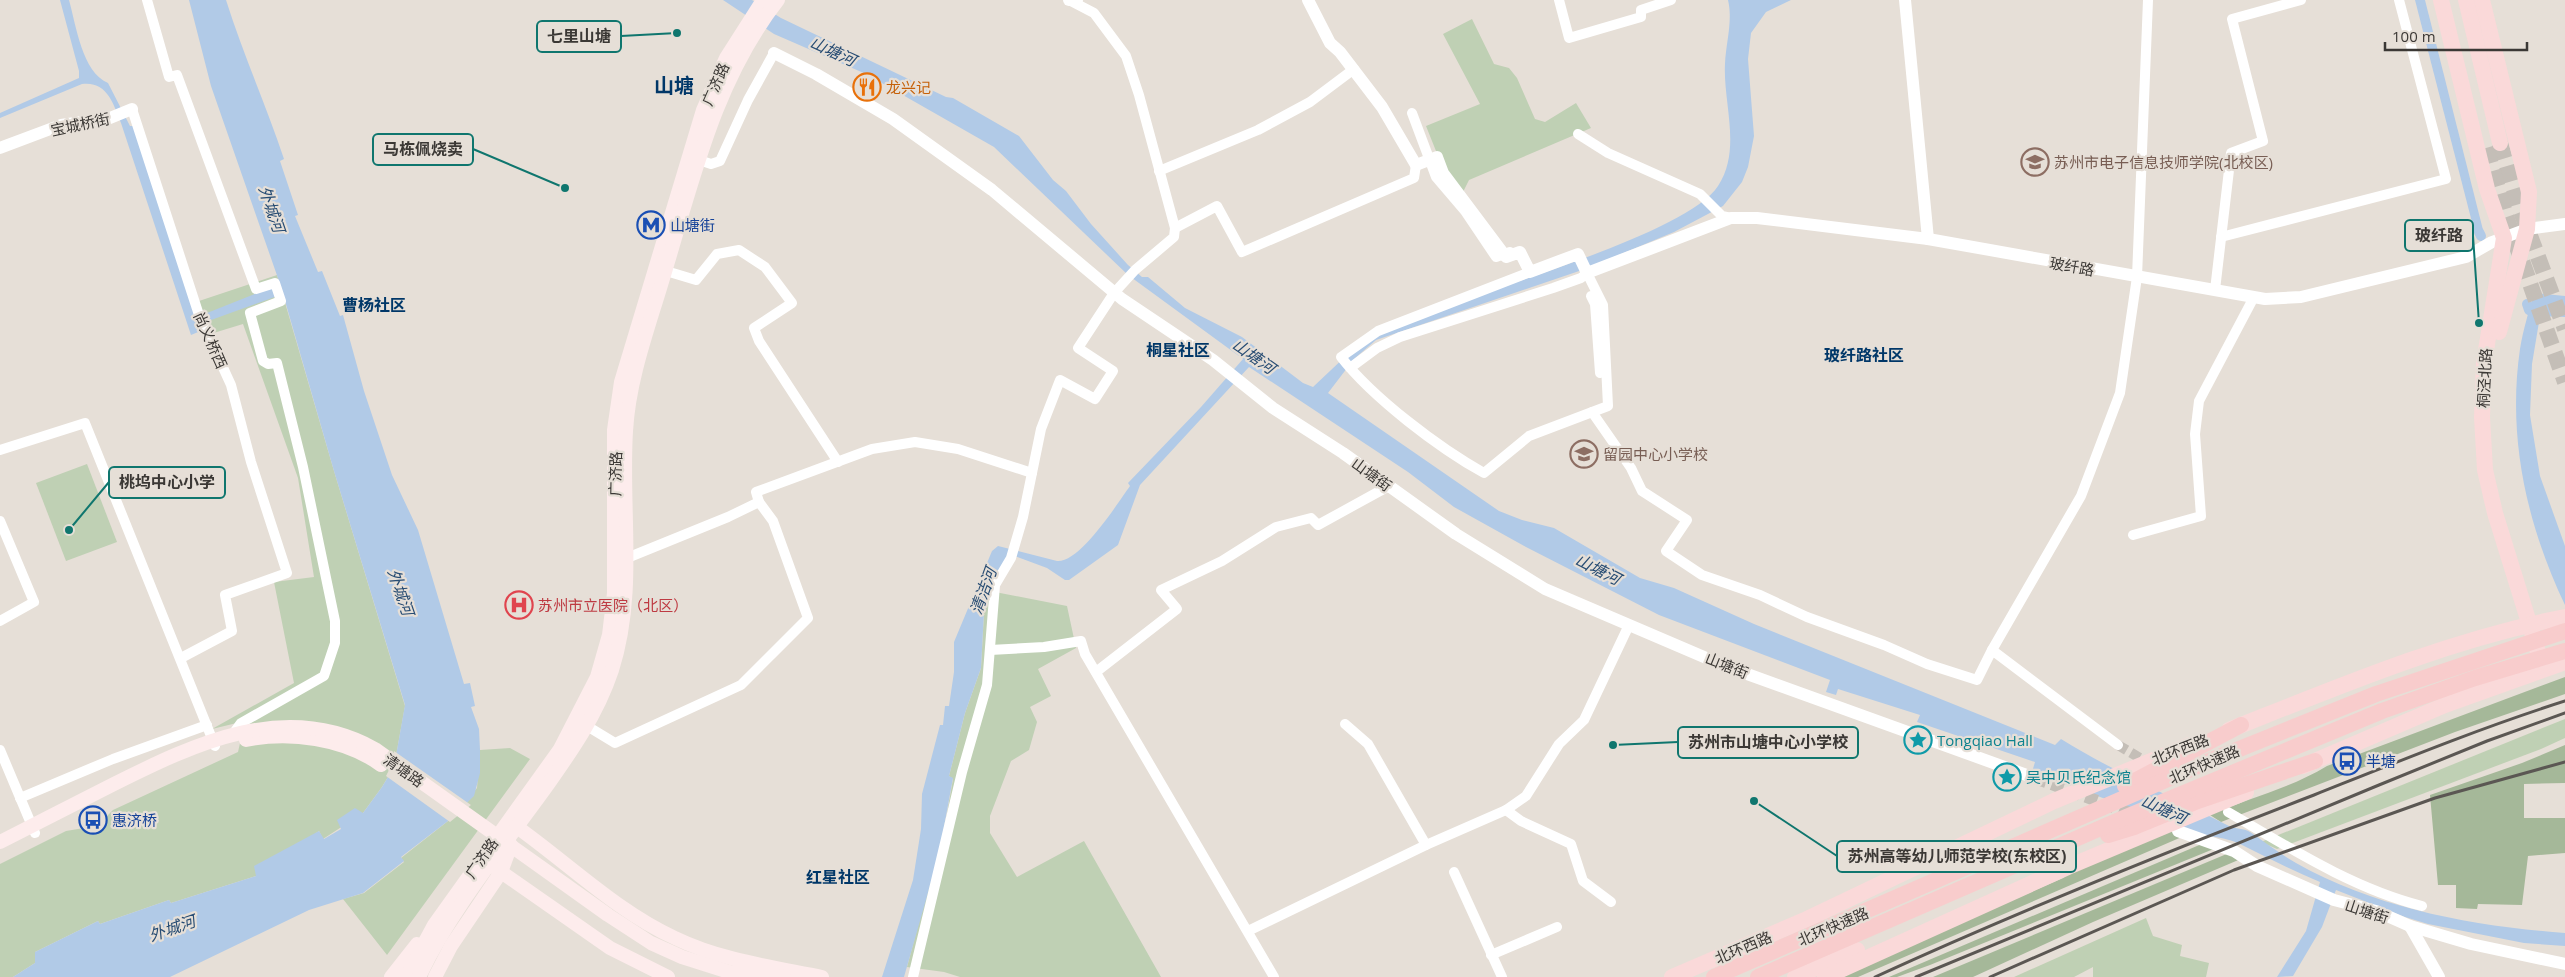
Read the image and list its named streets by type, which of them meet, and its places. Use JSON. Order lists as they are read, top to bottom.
{
  "streets": {
    "highway": ["北环快速路"],
    "main road": [
      "广济路",
      "桐泾北路",
      "北环西路",
      "清塘路"
    ],
    "street": [
      "宝城桥街",
      "玻纤路",
      "尚义桥西",
      "山塘街"
    ]
  },
  "crossings": [
    ["宝城桥街", "尚义桥西"],
    ["玻纤路", "桐泾北路"],
    ["桐泾北路", "北环西路"]
  ],
  "districts": [
    "山塘",
    "曹杨社区",
    "桐星社区",
    "玻纤路社区",
    "红星社区"
  ],
  "water": ["山塘河", "外城河", "清洁河"],
  "places": {
    "other": [
      "七里山塘",
      "马栋佩烧卖",
      "玻纤路",
      "桃坞中心小学",
      "苏州市山塘中心小学校",
      "苏州高等幼儿师范学校(东校区)"
    ],
    "restaurant": ["龙兴记"],
    "school or university": ["苏州市电子信息技师学院(北校区)", "留园中心小学校"],
    "metro station": ["山塘街"],
    "hospital": ["苏州市立医院（北区）"],
    "place": ["Tongqiao Hall", "吴中贝氏纪念馆"],
    "bus stop": ["半塘", "惠济桥"]
  },
  "scale_bar": "100 m"
}
